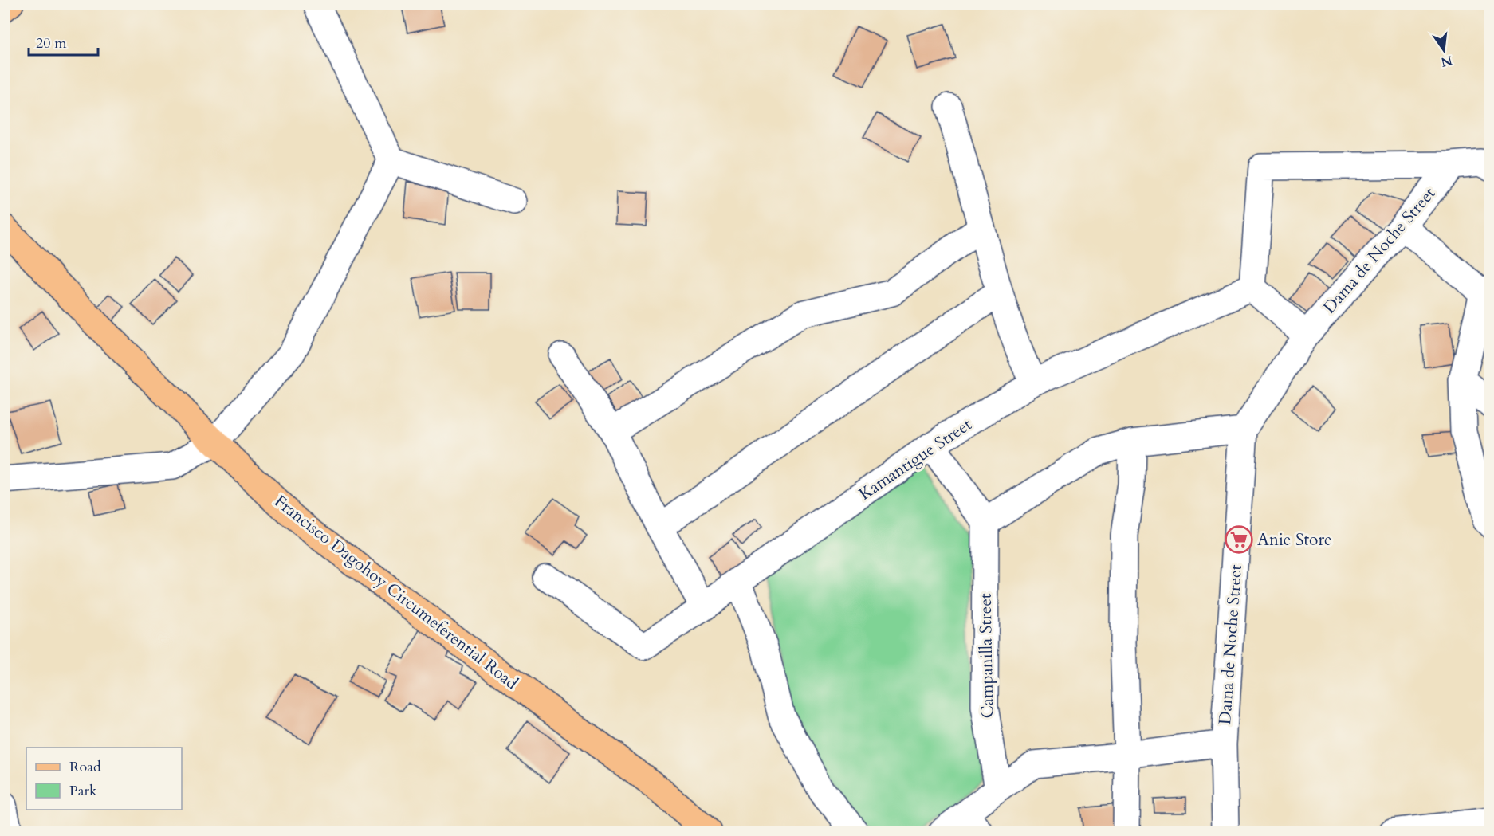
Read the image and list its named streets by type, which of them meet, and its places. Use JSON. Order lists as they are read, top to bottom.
{
  "streets": {
    "main road": ["Francisco Dagohoy Circumeferential Road"],
    "street": ["Dama de Noche Street", "Kamantigue Street", "Campanilla Street"]
  },
  "places": {
    "supermarket": ["Anie Store"]
  },
  "legend": ["Road", "Park"],
  "scale_bar": "20 m",
  "north": "bottom"
}
